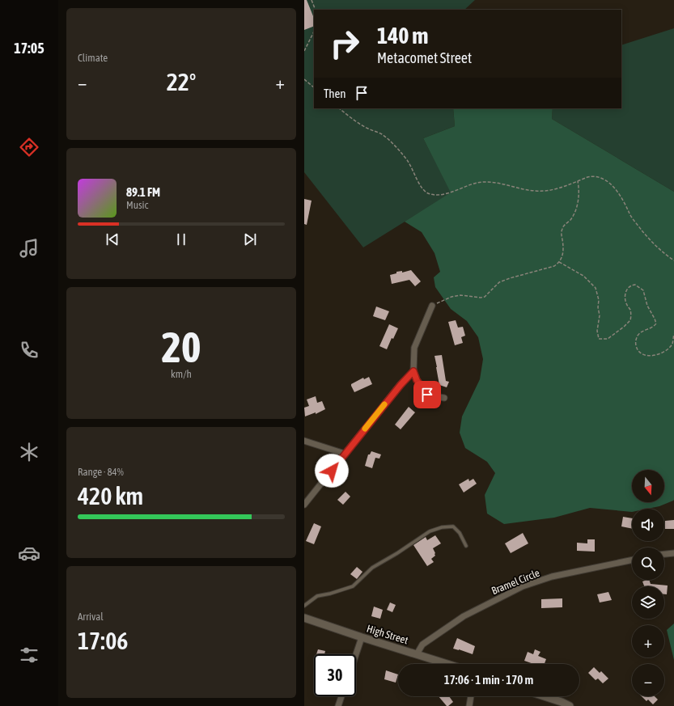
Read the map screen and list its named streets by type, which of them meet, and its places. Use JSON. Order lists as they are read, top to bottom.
{
  "streets": {
    "street": ["Bramel Circle", "High Street"]
  },
  "crossings": [
    ["Bramel Circle", "High Street"]
  ],
  "north": "bottom",
  "page": {
    "tabs": "17:05",
    "tile": [
      "Climate",
      ["20", "km/h"],
      ["Range · 84%", "420 km"],
      ["Arrival", "17:06"]
    ],
    "turn": ["140 m", "Metacomet Street"],
    "heat": ["−", "22°", "+"],
    "then": "Then",
    "song": ["89.1 FM", "Music"],
    "map_buttons": ["+", "−"],
    "limit": "30",
    "trip": "17:06 · 1 min · 170 m"
  }
}
